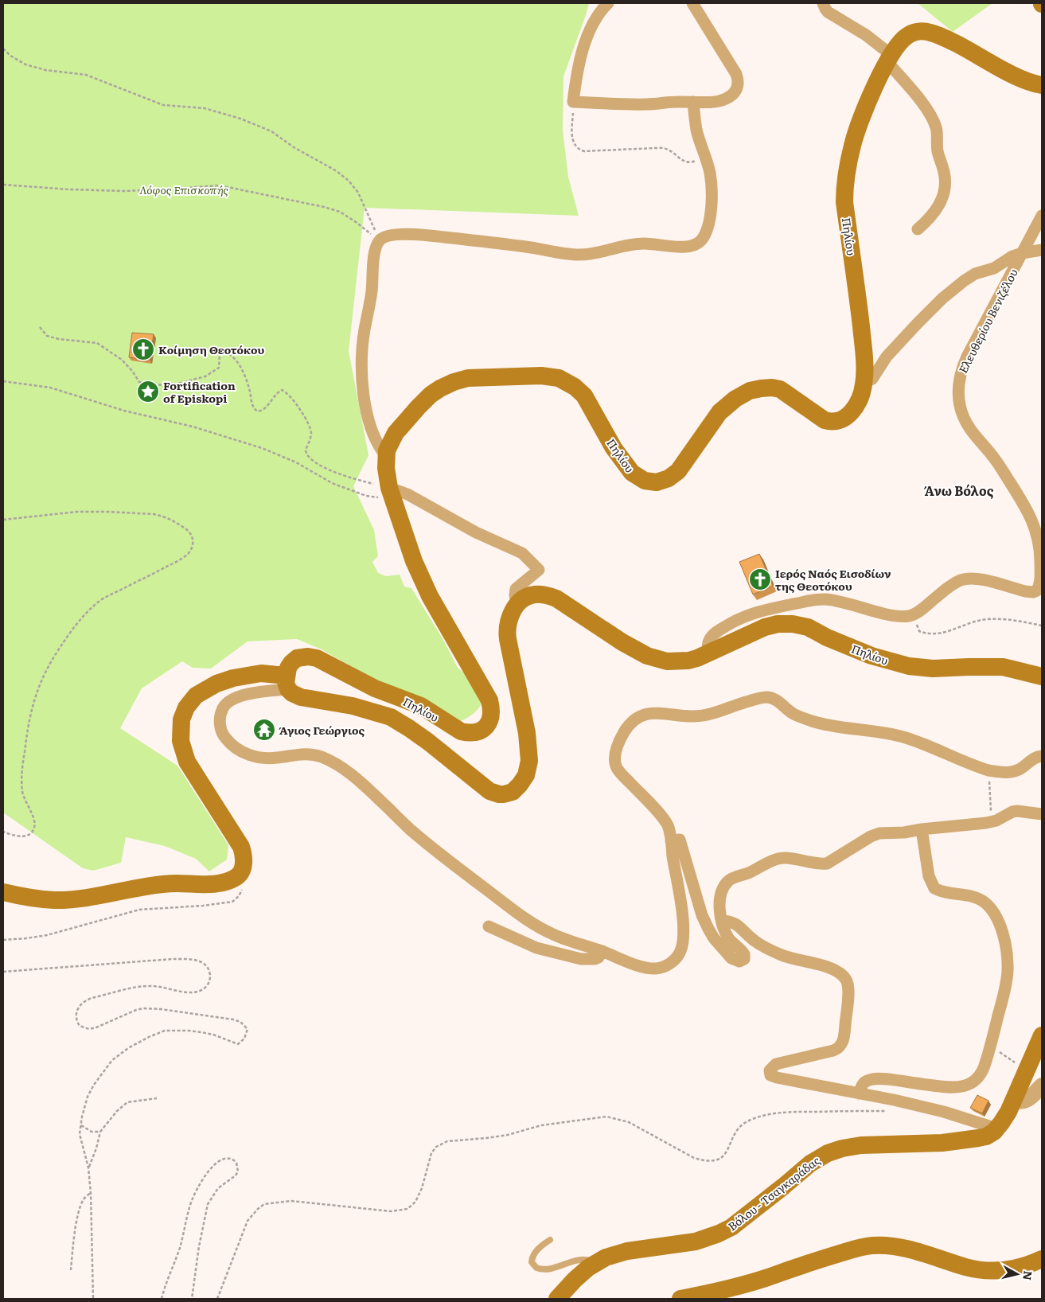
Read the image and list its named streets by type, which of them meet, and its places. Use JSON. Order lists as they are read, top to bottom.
{
  "streets": {
    "main road": ["Πηλίου", "Βόλου - Τσαγκαράδας"],
    "street": ["Ελευθερίου Βενιζέλου"]
  },
  "districts": ["Άνω Βόλος"],
  "parks": ["Λόφος Επισκοπής"],
  "places": {
    "church": ["Κοίμηση Θεοτόκου", "Ιερός Ναός Εισοδίων της Θεοτόκου"],
    "place": ["Fortification of Episkopi"],
    "temple": ["Άγιος Γεώργιος"]
  },
  "north": "right"
}
